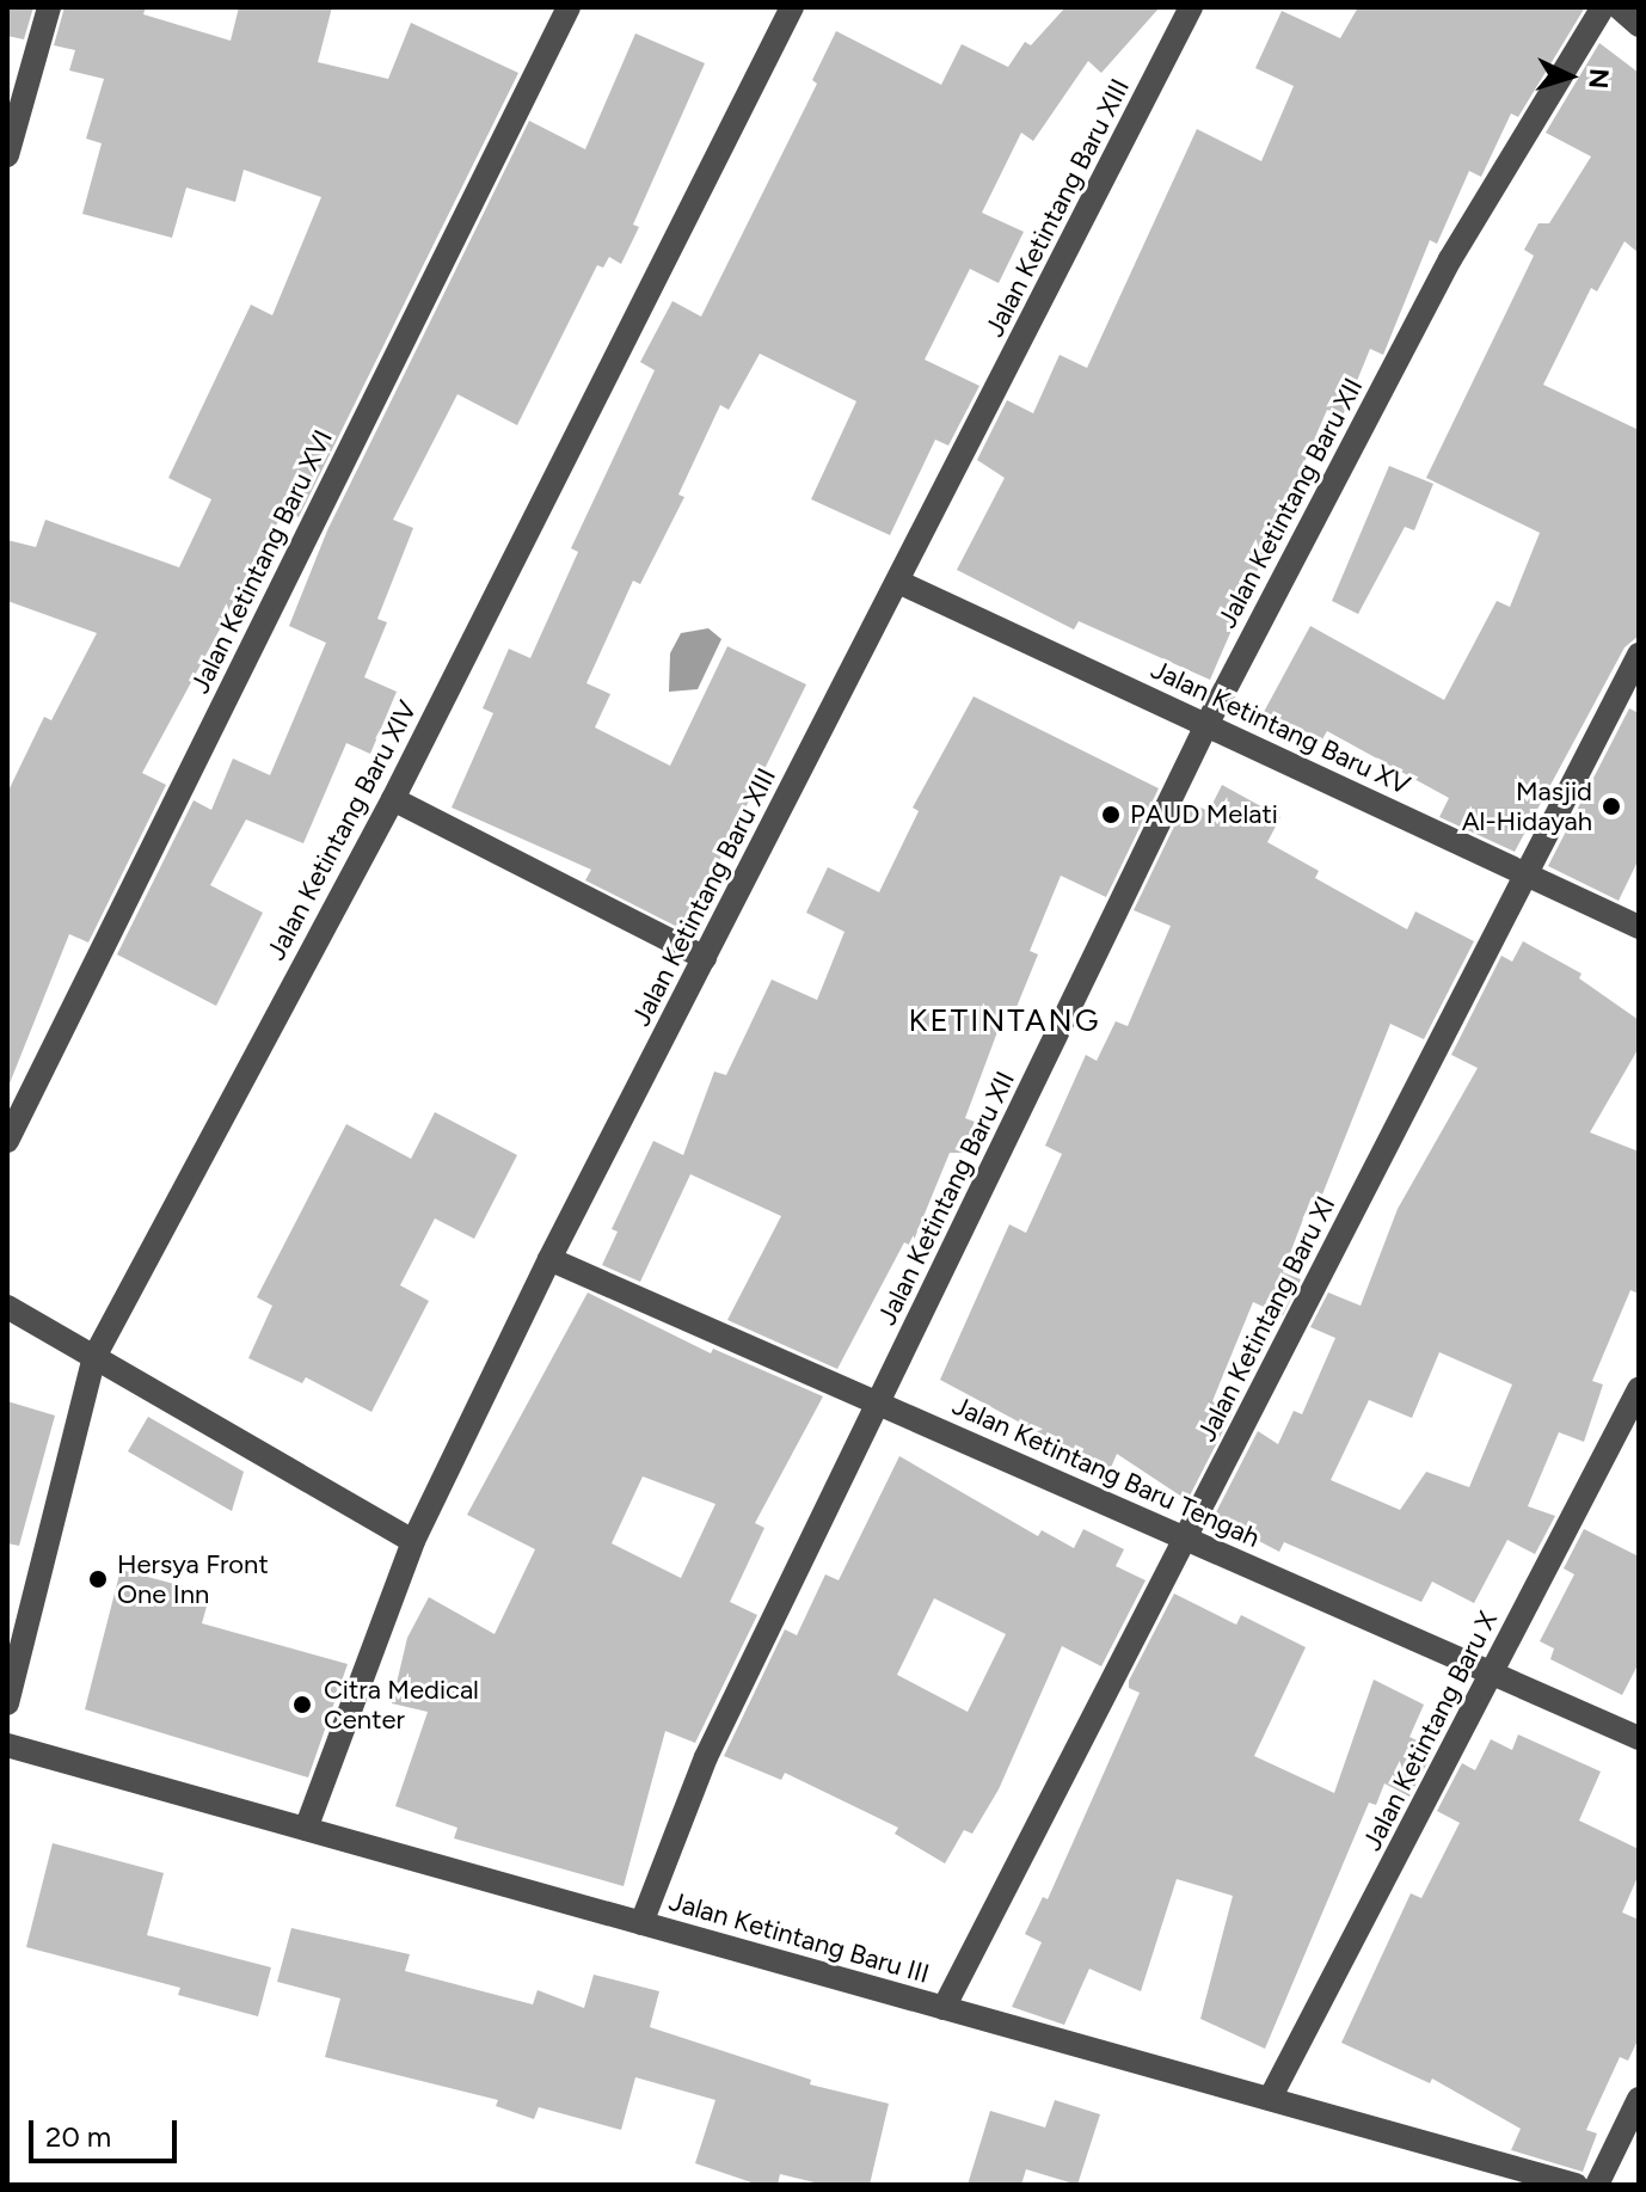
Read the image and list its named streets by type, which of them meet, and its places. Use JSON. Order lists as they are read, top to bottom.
{
  "streets": {
    "street": [
      "Jalan Ketintang Baru XIII",
      "Jalan Ketintang Baru XII",
      "Jalan Ketintang Baru XVI",
      "Jalan Ketintang Baru XV",
      "Jalan Ketintang Baru XIV",
      "Jalan Ketintang Baru XI",
      "Jalan Ketintang Baru Tengah",
      "Jalan Ketintang Baru X",
      "Jalan Ketintang Baru III"
    ]
  },
  "crossings": [
    ["Jalan Ketintang Baru XIII", "Jalan Ketintang Baru XV"],
    ["Jalan Ketintang Baru XIII", "Jalan Ketintang Baru Tengah"],
    ["Jalan Ketintang Baru XIII", "Jalan Ketintang Baru III"],
    ["Jalan Ketintang Baru XII", "Jalan Ketintang Baru XV"],
    ["Jalan Ketintang Baru XII", "Jalan Ketintang Baru Tengah"],
    ["Jalan Ketintang Baru XII", "Jalan Ketintang Baru III"],
    ["Jalan Ketintang Baru XV", "Jalan Ketintang Baru XI"],
    ["Jalan Ketintang Baru XI", "Jalan Ketintang Baru Tengah"],
    ["Jalan Ketintang Baru XI", "Jalan Ketintang Baru III"],
    ["Jalan Ketintang Baru Tengah", "Jalan Ketintang Baru X"],
    ["Jalan Ketintang Baru X", "Jalan Ketintang Baru III"]
  ],
  "districts": ["KETINTANG"],
  "places": [
    "Masjid Al-Hidayah",
    "PAUD Melati",
    "Hersya Front One Inn",
    "Citra Medical Center"
  ],
  "scale_bar": "20 m",
  "north": "right"
}
